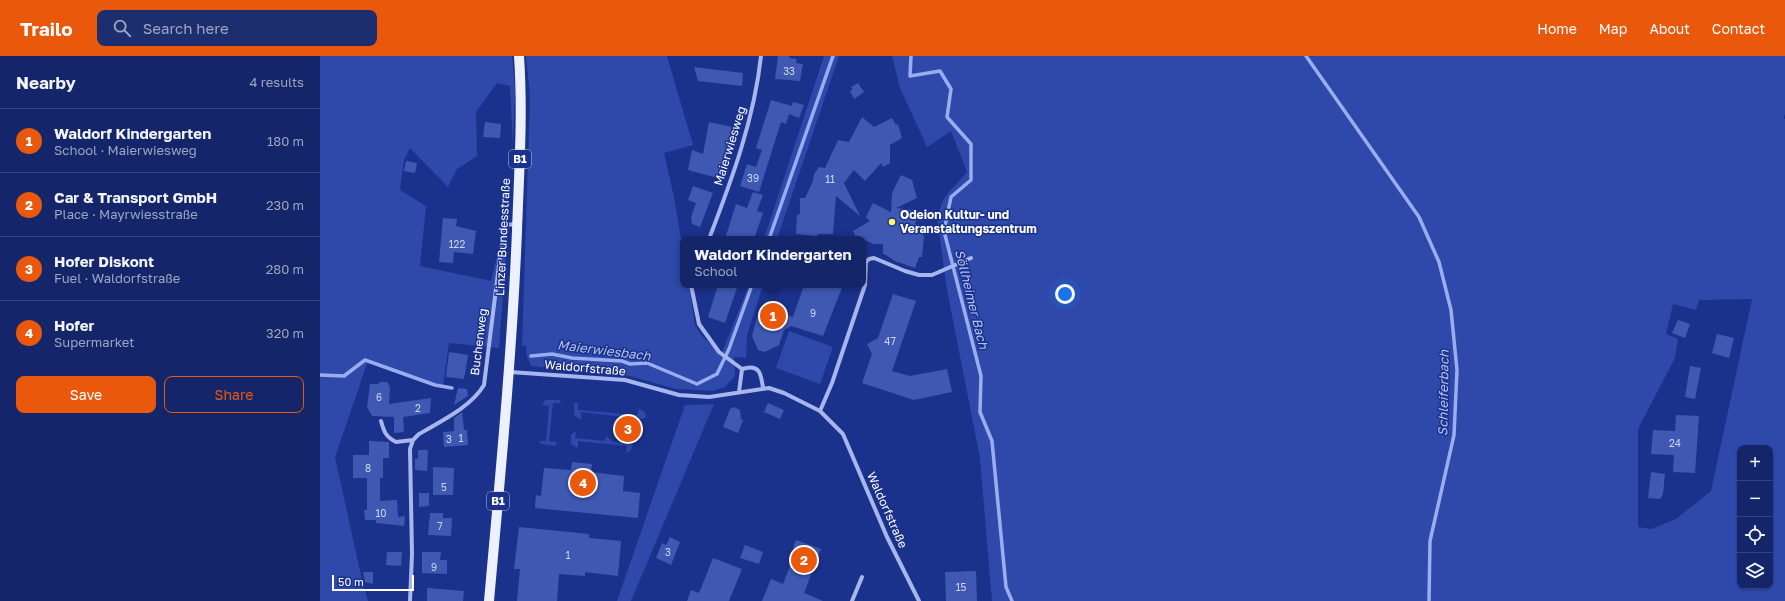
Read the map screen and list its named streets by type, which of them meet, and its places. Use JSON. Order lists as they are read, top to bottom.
{
  "streets": {
    "main road": ["B1", "Linzer Bundesstraße"],
    "street": ["Maierwiesweg", "Buchenweg", "Waldorfstraße"]
  },
  "crossings": [
    ["B1", "Linzer Bundesstraße"],
    ["B1", "Waldorfstraße"],
    ["Linzer Bundesstraße", "Buchenweg"],
    ["Linzer Bundesstraße", "Waldorfstraße"]
  ],
  "water": ["Söllheimer Bach", "Maierwiesbach", "Schleiferbach"],
  "places": ["Odeion Kultur- und Veranstaltungszentrum"],
  "house_numbers": [
    "33",
    "39",
    "11",
    "122",
    "9",
    "47",
    "6",
    "2",
    "1",
    "3",
    "24",
    "8",
    "5",
    "10",
    "7",
    "3",
    "1",
    "9",
    "15"
  ],
  "scale_bar": "50 m",
  "page": {
    "header": "Trailo",
    "search": "Search here",
    "nav": [
      "Home",
      "Map",
      "About",
      "Contact"
    ],
    "heading": ["Nearby", "4 results"],
    "list": [
      {
        "mark": "1",
        "name": "Waldorf Kindergarten",
        "note": "School · Maierwiesweg",
        "value": "180 m"
      },
      {
        "mark": "2",
        "name": "Car & Transport GmbH",
        "note": "Place · Mayrwiesstraße",
        "value": "230 m"
      },
      {
        "mark": "3",
        "name": "Hofer Diskont",
        "note": "Fuel · Waldorfstraße",
        "value": "280 m"
      },
      {
        "mark": "4",
        "name": "Hofer",
        "note": "Supermarket",
        "value": "320 m"
      }
    ],
    "popup": ["Waldorf Kindergarten", "School"],
    "pins": [
      "1",
      "3",
      "4",
      "2"
    ],
    "buttons": ["Save", "Share"],
    "map_buttons": ["+", "−"],
    "scale": "50 m"
  }
}
